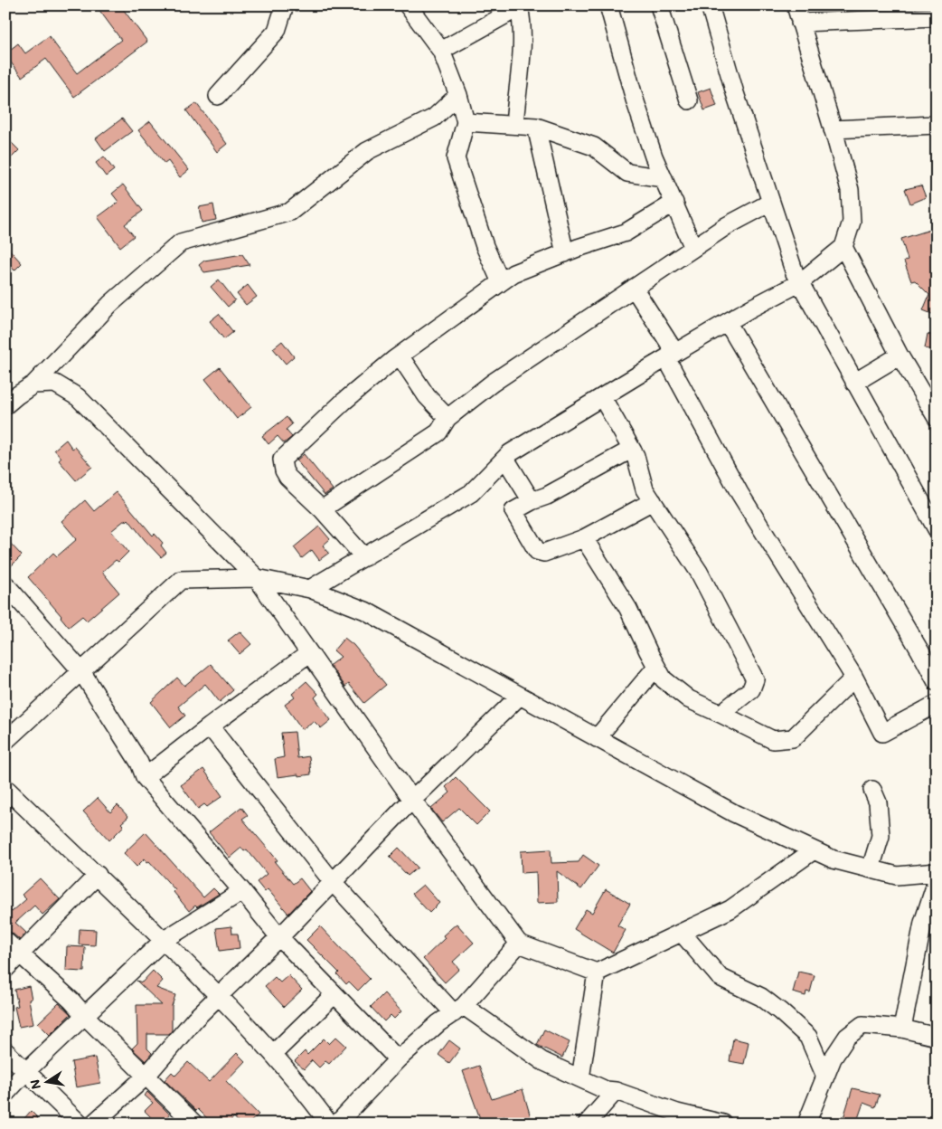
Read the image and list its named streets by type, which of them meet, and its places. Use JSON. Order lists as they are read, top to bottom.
{
  "north": "left"
}
